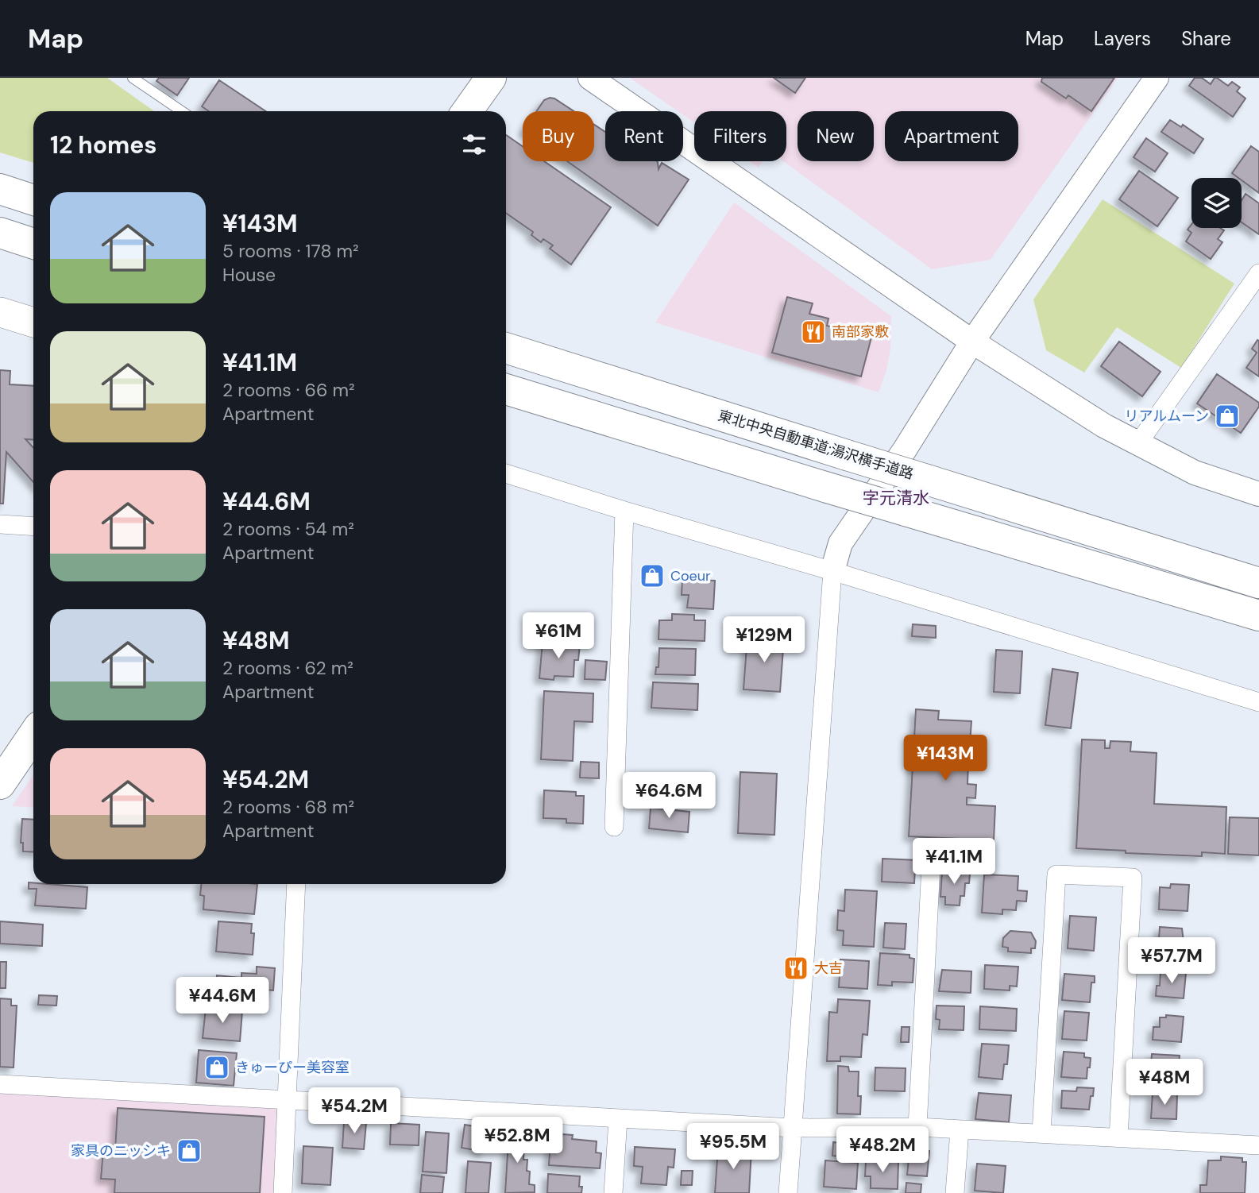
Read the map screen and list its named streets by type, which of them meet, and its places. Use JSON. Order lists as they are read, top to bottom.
{
  "streets": {
    "highway": ["東北中央自動車道;湯沢横手道路"]
  },
  "districts": ["字元清水"],
  "places": {
    "restaurant": ["南部家敷", "大吉"],
    "shop": [
      "リアルムーン",
      "Coeur",
      "きゅーぴー美容室",
      "家具のニッシキ"
    ]
  },
  "page": {
    "header": "Map",
    "nav": ["Map", "Layers", "Share"],
    "chip": [
      "Buy",
      "Rent",
      "Filters",
      "New",
      "Apartment"
    ],
    "heading": "12 homes",
    "list": [
      {
        "name": "¥143M",
        "note": "5 rooms · 178 m² · House"
      },
      {
        "name": "¥41.1M",
        "note": "2 rooms · 66 m² · Apartment"
      },
      {
        "name": "¥44.6M",
        "note": "2 rooms · 54 m² · Apartment"
      },
      {
        "name": "¥48M",
        "note": "2 rooms · 62 m² · Apartment"
      },
      {
        "name": "¥54.2M",
        "note": "2 rooms · 68 m² · Apartment"
      }
    ],
    "price": [
      "¥61M",
      "¥129M",
      "¥143M",
      "¥64.6M",
      "¥41.1M",
      "¥57.7M",
      "¥44.6M",
      "¥48M",
      "¥54.2M",
      "¥52.8M",
      "¥95.5M",
      "¥48.2M"
    ]
  }
}
